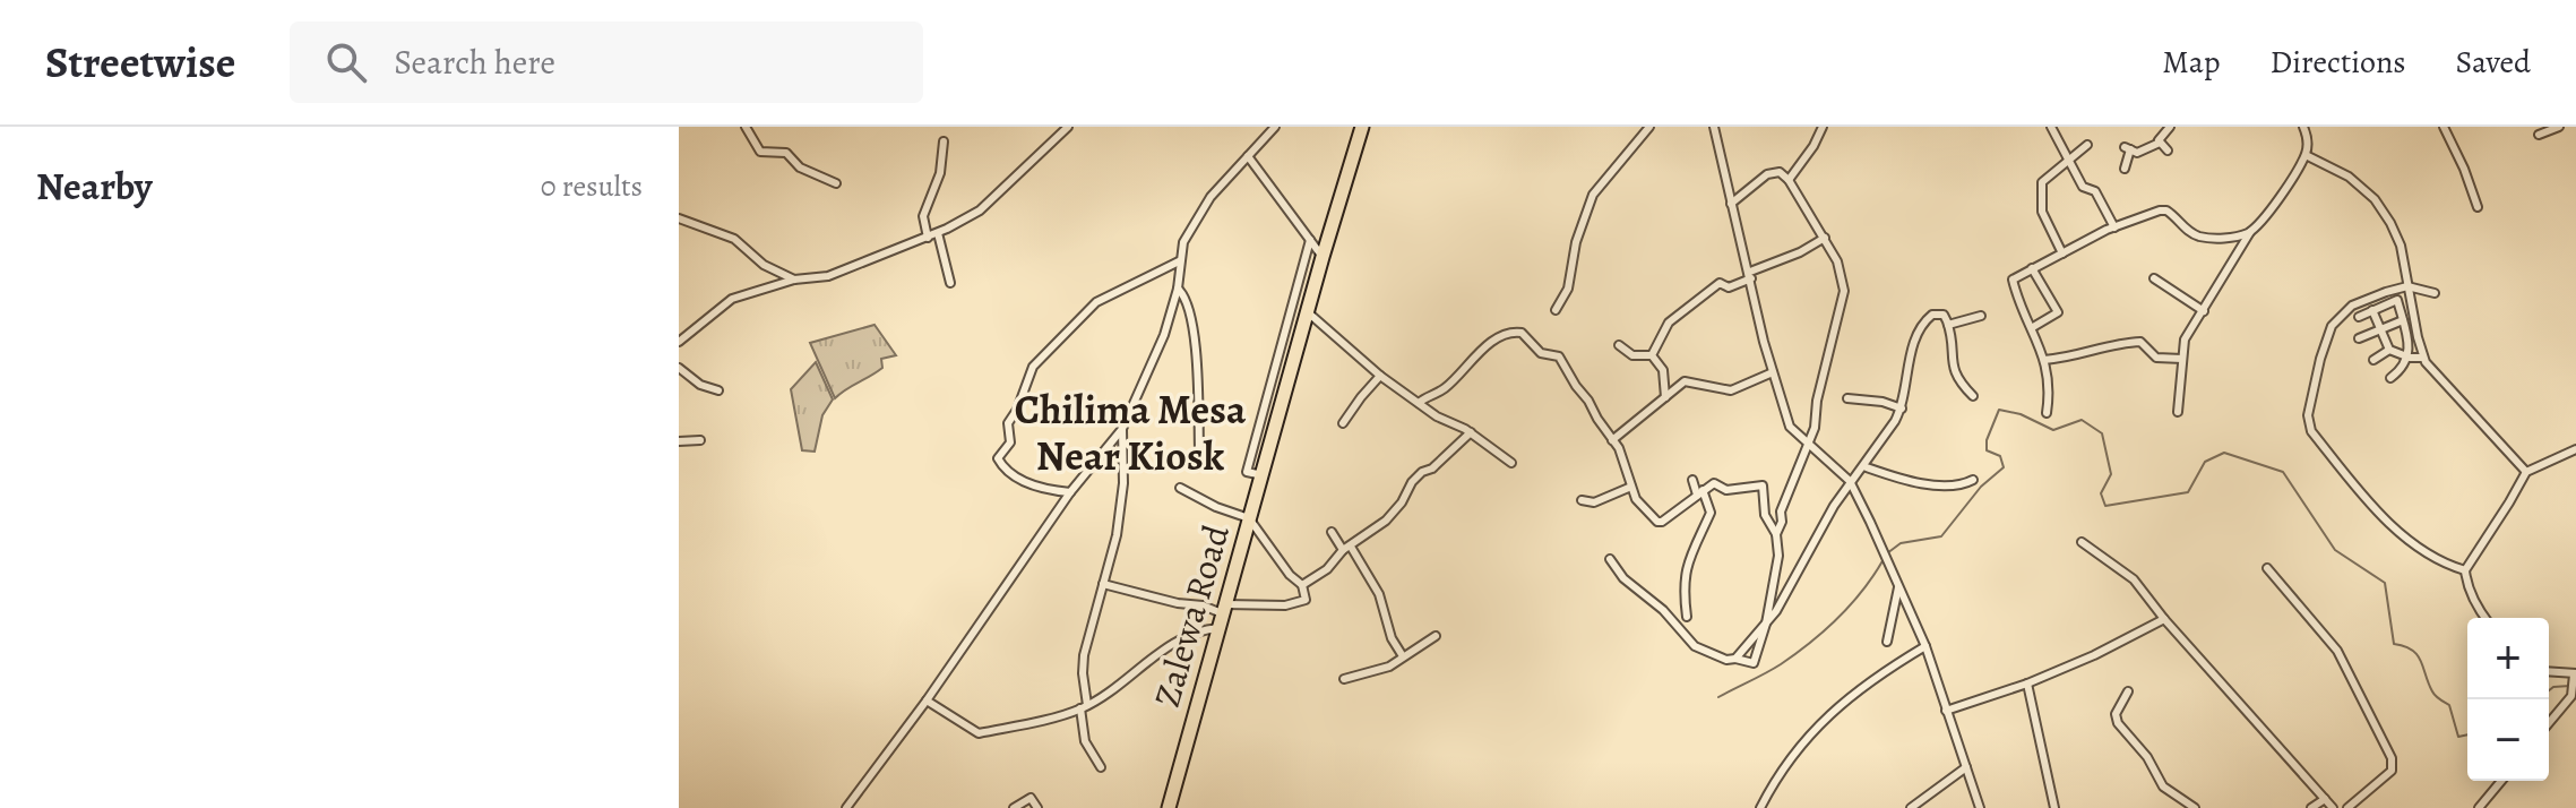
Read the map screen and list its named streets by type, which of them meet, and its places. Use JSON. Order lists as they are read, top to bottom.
{
  "streets": {
    "highway": ["Zalewa Road"]
  },
  "districts": ["Chilima Mesa Near Kiosk"],
  "page": {
    "header": "Streetwise",
    "search": "Search here",
    "nav": ["Map", "Directions", "Saved"],
    "heading": ["Nearby", "0 results"],
    "map_buttons": ["+", "−"]
  }
}
